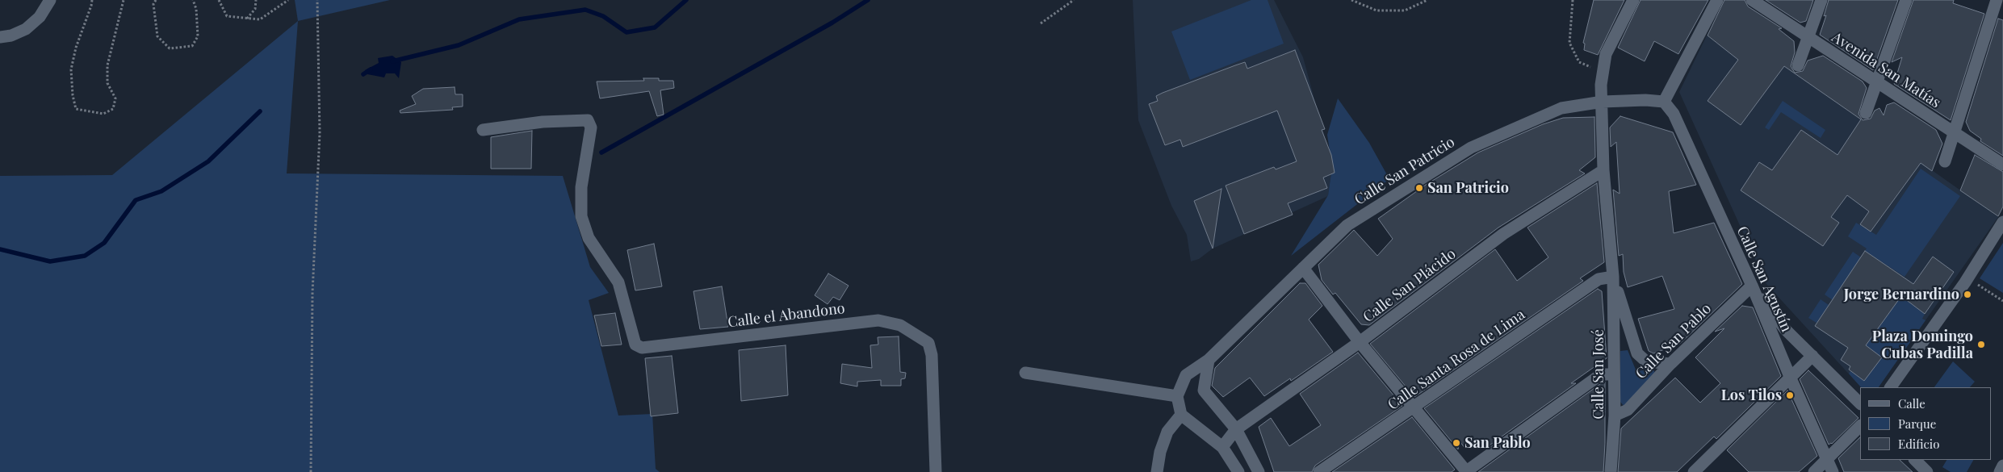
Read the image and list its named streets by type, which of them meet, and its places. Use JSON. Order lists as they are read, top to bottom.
{
  "streets": {
    "street": [
      "Avenida San Matías",
      "Calle San Patricio",
      "Calle San Agustín",
      "Calle San Plácido",
      "Calle el Abandono",
      "Calle San Pablo",
      "Calle Santa Rosa de Lima",
      "Calle San José"
    ]
  },
  "crossings": [
    ["Calle San Patricio", "Calle San Agustín"],
    ["Calle San Patricio", "Calle San José"],
    ["Calle San Agustín", "Calle San Pablo"],
    ["Calle San Plácido", "Calle San José"],
    ["Calle San Pablo", "Calle San José"],
    ["Calle Santa Rosa de Lima", "Calle San José"]
  ],
  "places": [
    "San Patricio",
    "Jorge Bernardino",
    "Plaza Domingo Cubas Padilla",
    "Los Tilos",
    "San Pablo"
  ],
  "legend": ["Calle", "Parque", "Edificio"]
}
